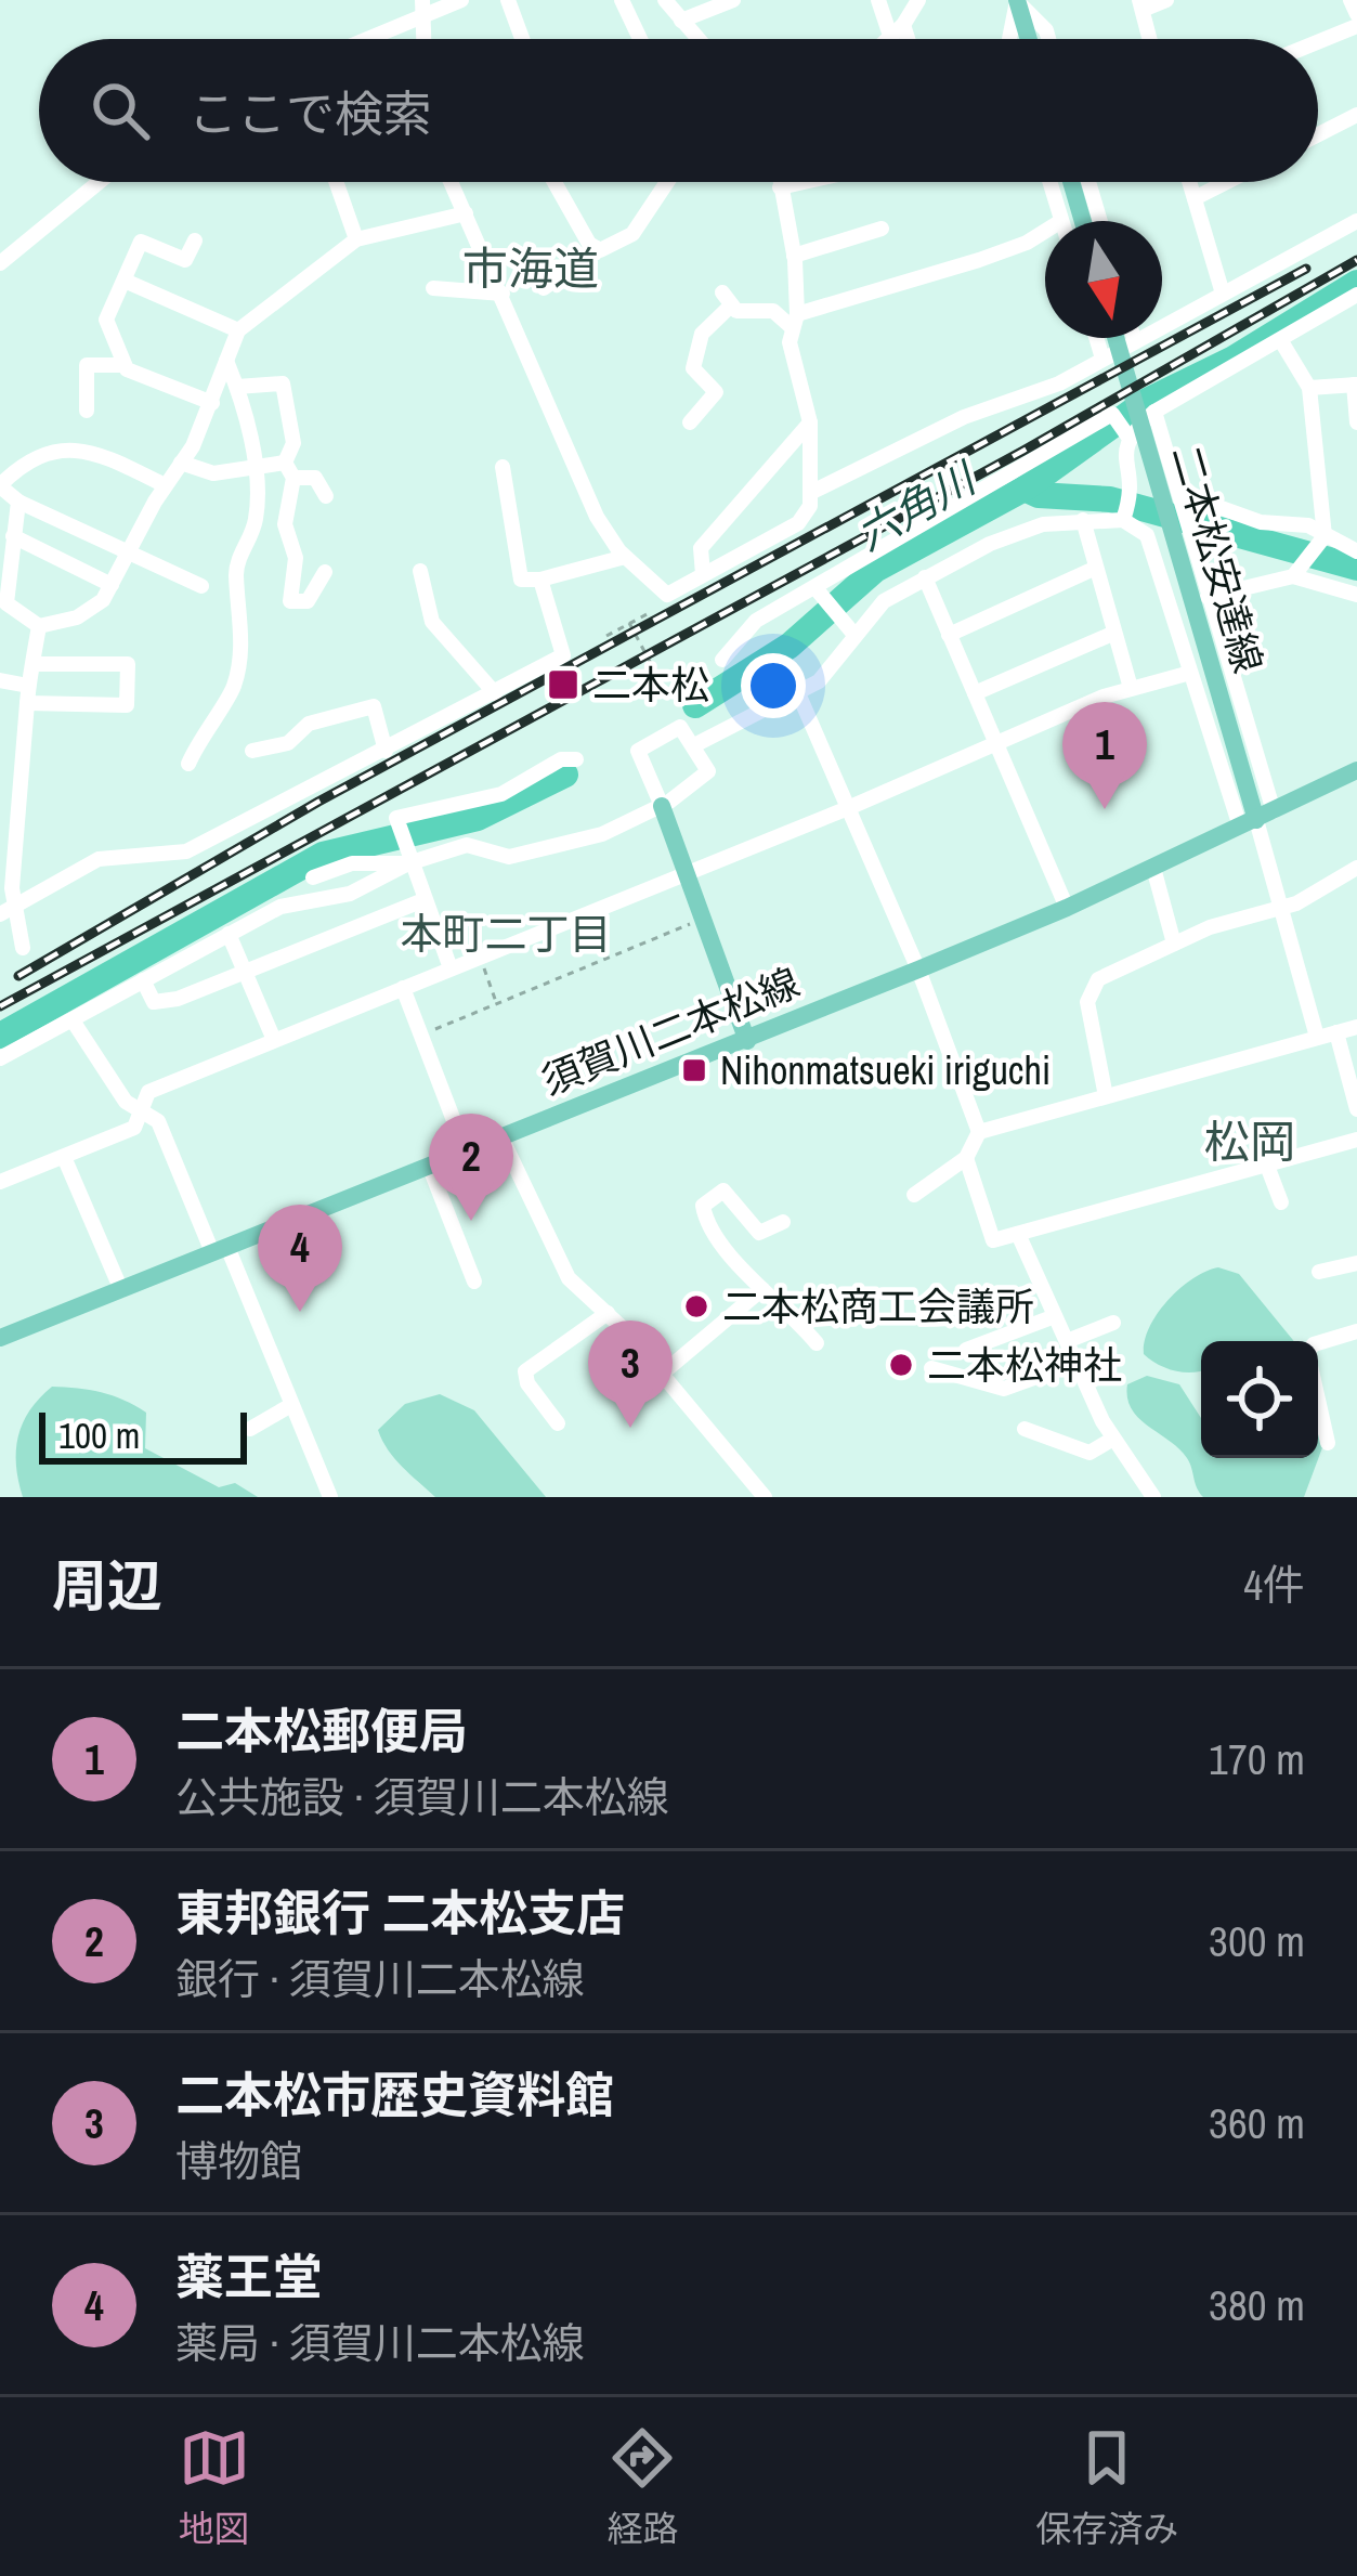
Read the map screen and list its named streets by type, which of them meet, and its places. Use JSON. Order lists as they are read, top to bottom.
{
  "streets": {
    "main road": ["二本松安達線", "須賀川二本松線"]
  },
  "crossings": [
    ["二本松安達線", "須賀川二本松線"]
  ],
  "districts": ["市海道", "本町二丁目", "松岡"],
  "water": ["六角川"],
  "places": {
    "transit": ["二本松", "Nihonmatsueki iriguchi"],
    "other": ["二本松商工会議所", "二本松神社"]
  },
  "scale_bar": "100 m",
  "north": "bottom",
  "page": {
    "search": "ここで検索",
    "pins": [
      "1",
      "2",
      "4",
      "3"
    ],
    "scale": "100 m",
    "heading": ["周辺", "4件"],
    "list": [
      {
        "mark": "1",
        "name": "二本松郵便局",
        "note": "公共施設 · 須賀川二本松線",
        "value": "170 m"
      },
      {
        "mark": "2",
        "name": "東邦銀行 二本松支店",
        "note": "銀行 · 須賀川二本松線",
        "value": "300 m"
      },
      {
        "mark": "3",
        "name": "二本松市歴史資料館",
        "note": "博物館",
        "value": "360 m"
      },
      {
        "mark": "4",
        "name": "薬王堂",
        "note": "薬局 · 須賀川二本松線",
        "value": "380 m"
      }
    ],
    "nav": ["地図", "経路", "保存済み"]
  }
}
